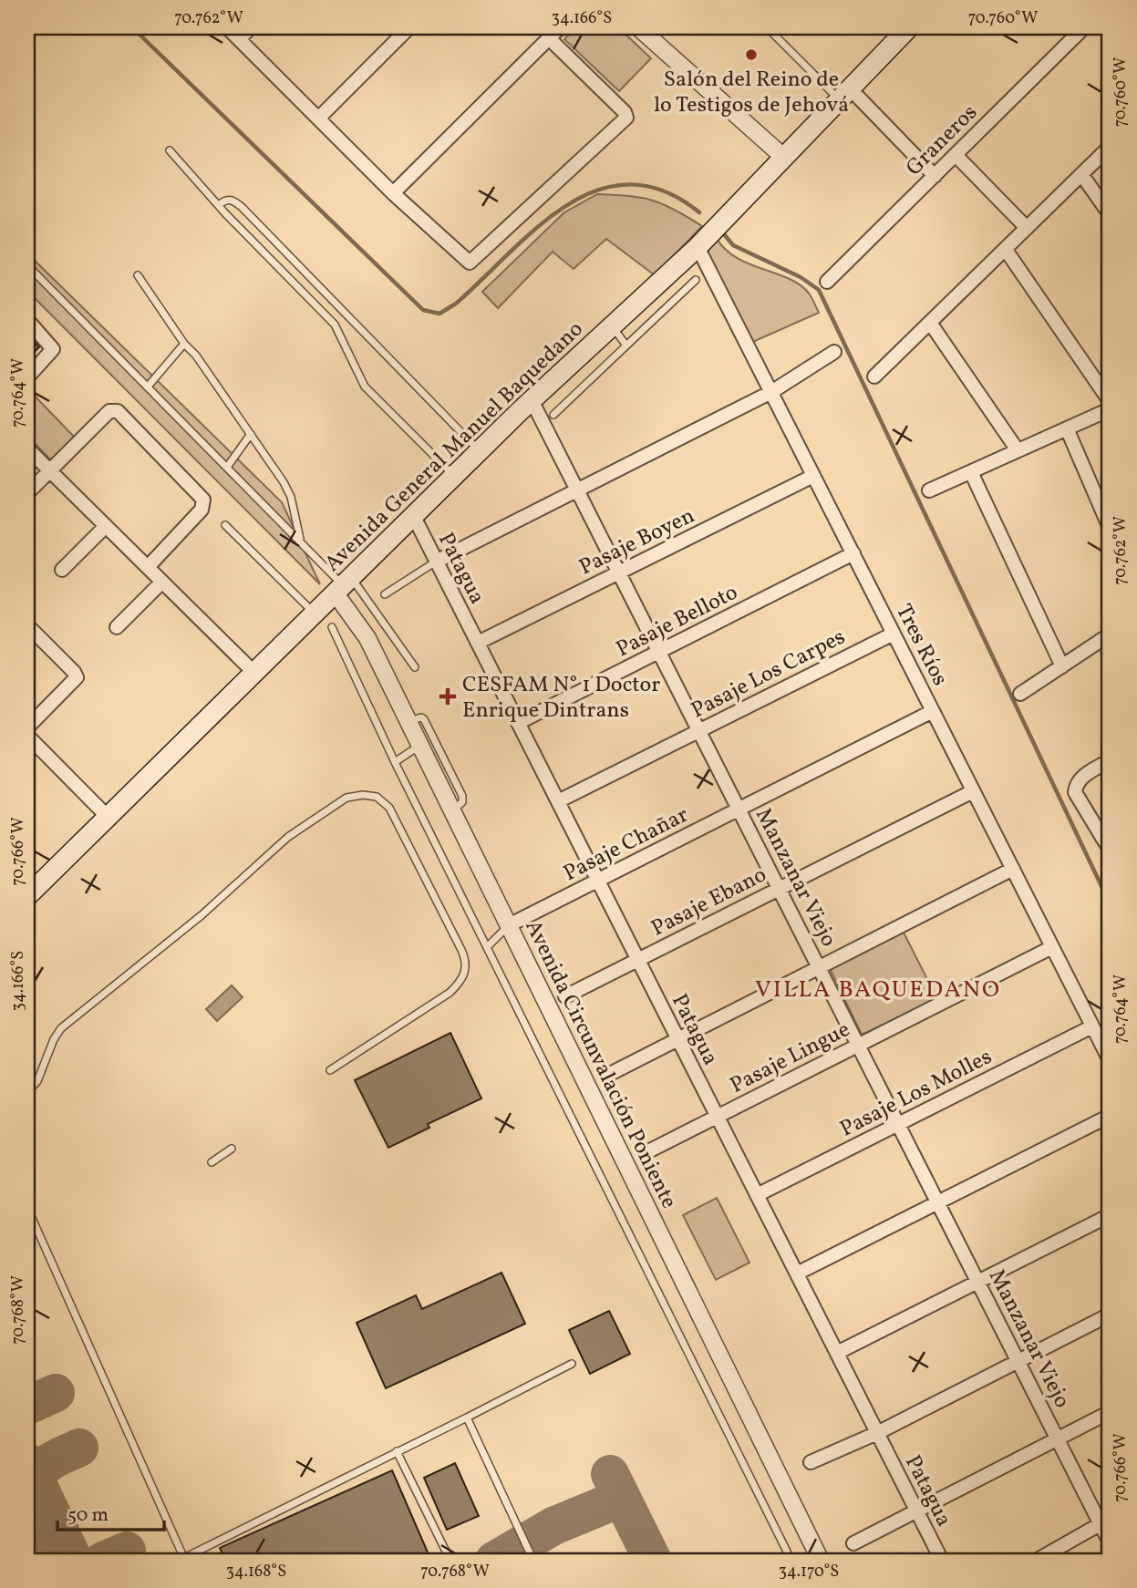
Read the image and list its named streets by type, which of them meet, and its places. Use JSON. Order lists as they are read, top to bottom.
{
  "streets": {
    "main road": ["Avenida General Manuel Baquedano"],
    "street": [
      "Graneros",
      "Pasaje Boyen",
      "Patagua",
      "Pasaje Belloto",
      "Tres Ríos",
      "Pasaje Los Carpes",
      "Pasaje Chañar",
      "Manzanar Viejo",
      "Pasaje Ebano",
      "Pasaje Lingue",
      "Avenida Circunvalación Poniente",
      "Pasaje Los Molles"
    ]
  },
  "crossings": [
    ["Avenida General Manuel Baquedano", "Patagua"],
    ["Avenida General Manuel Baquedano", "Tres Ríos"],
    ["Avenida General Manuel Baquedano", "Manzanar Viejo"],
    ["Avenida General Manuel Baquedano", "Avenida Circunvalación Poniente"],
    ["Pasaje Boyen", "Patagua"],
    ["Pasaje Boyen", "Tres Ríos"],
    ["Pasaje Boyen", "Manzanar Viejo"],
    ["Patagua", "Pasaje Belloto"],
    ["Patagua", "Pasaje Los Carpes"],
    ["Patagua", "Pasaje Chañar"],
    ["Patagua", "Pasaje Ebano"],
    ["Patagua", "Pasaje Lingue"],
    ["Patagua", "Pasaje Los Molles"],
    ["Pasaje Belloto", "Tres Ríos"],
    ["Pasaje Belloto", "Manzanar Viejo"],
    ["Tres Ríos", "Pasaje Los Carpes"],
    ["Tres Ríos", "Pasaje Chañar"],
    ["Tres Ríos", "Pasaje Ebano"],
    ["Tres Ríos", "Pasaje Lingue"],
    ["Tres Ríos", "Pasaje Los Molles"],
    ["Pasaje Los Carpes", "Manzanar Viejo"],
    ["Pasaje Chañar", "Manzanar Viejo"],
    ["Pasaje Chañar", "Avenida Circunvalación Poniente"],
    ["Manzanar Viejo", "Pasaje Ebano"],
    ["Manzanar Viejo", "Pasaje Lingue"],
    ["Manzanar Viejo", "Pasaje Los Molles"]
  ],
  "districts": ["VILLA BAQUEDANO"],
  "places": {
    "other": ["Salón del Reino de lo Testigos de Jehová"],
    "health": ["CESFAM N° 1 Doctor Enrique Dintrans"]
  },
  "scale_bar": "50 m",
  "coordinates": [
    "70.762°W",
    "34.166°S",
    "70.760°W",
    "70.764°W",
    "70.766°W",
    "70.768°W",
    "34.168°S",
    "34.170°S"
  ]
}
